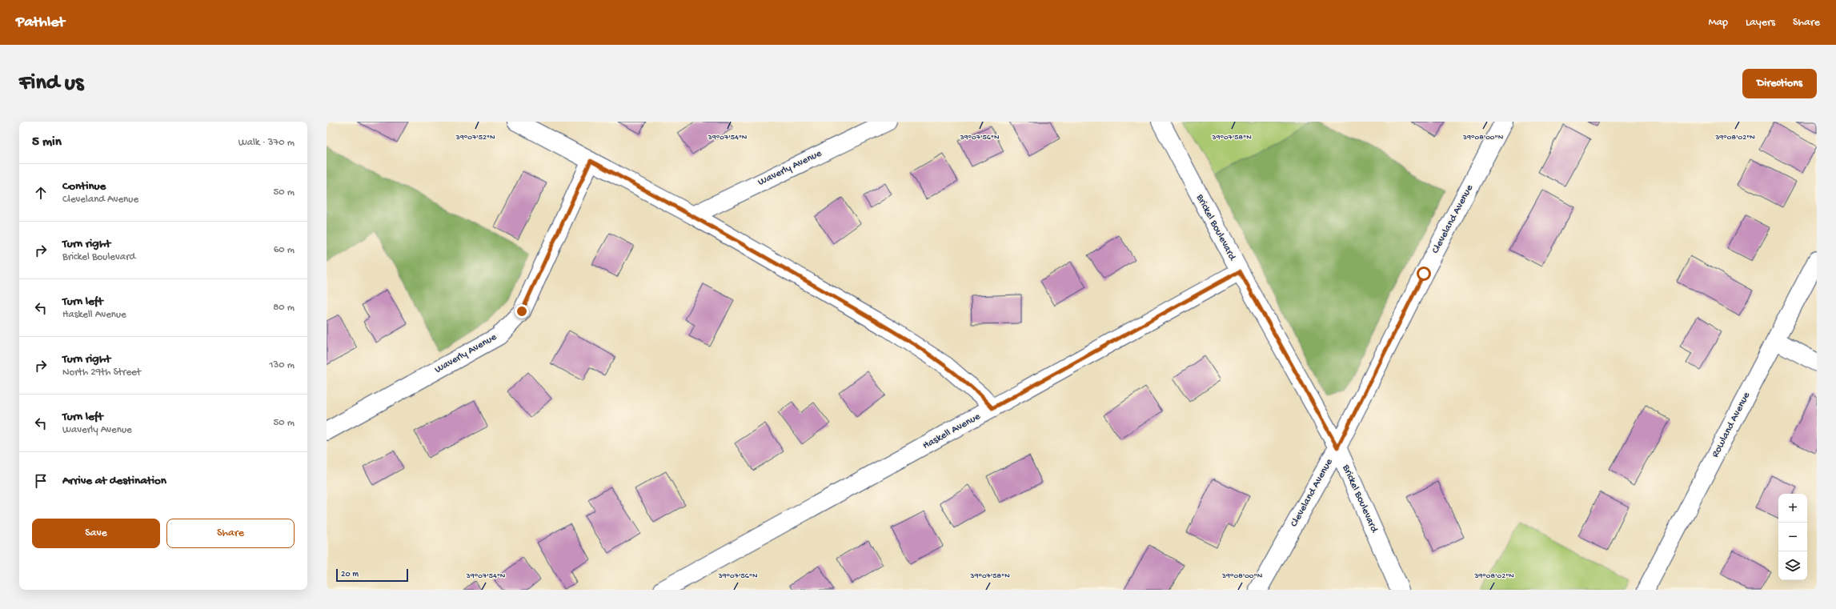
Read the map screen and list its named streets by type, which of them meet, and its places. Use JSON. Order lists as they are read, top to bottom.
{
  "streets": {
    "street": [
      "Waverly Avenue",
      "Cleveland Avenue",
      "Brickel Boulevard",
      "Rowland Avenue",
      "Haskell Avenue"
    ]
  },
  "crossings": [
    ["Cleveland Avenue", "Brickel Boulevard"],
    ["Brickel Boulevard", "Haskell Avenue"]
  ],
  "scale_bar": "20 m",
  "page": {
    "header": "Pathlet",
    "nav": ["Map", "Layers", "Share"],
    "buttons": [
      "Directions",
      ["Save", "Share"]
    ],
    "title": "Find us",
    "heading": ["5 min", "Walk · 370 m"],
    "list": [
      ["Continue", "Cleveland Avenue", "50 m"],
      ["Turn right", "Brickel Boulevard", "60 m"],
      ["Turn left", "Haskell Avenue", "80 m"],
      ["Turn right", "North 29th Street", "130 m"],
      ["Turn left", "Waverly Avenue", "50 m"],
      "Arrive at destination"
    ],
    "map_buttons": ["+", "−"],
    "scale": "20 m"
  },
  "coordinates": [
    "39°07'52\"N",
    "39°07'54\"N",
    "39°07'56\"N",
    "39°07'58\"N",
    "39°08'00\"N",
    "39°08'02\"N"
  ]
}
